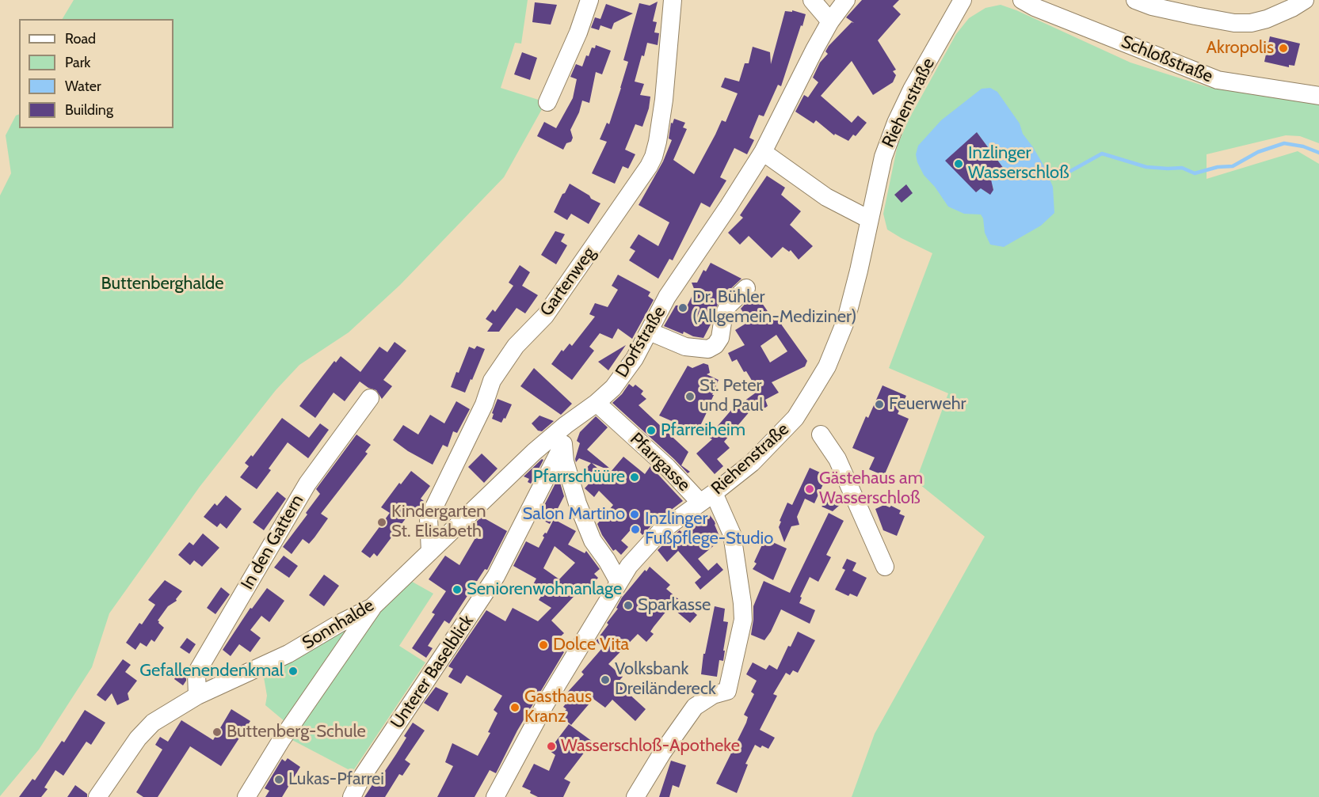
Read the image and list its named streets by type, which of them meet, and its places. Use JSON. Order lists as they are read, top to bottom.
{
  "streets": {
    "street": [
      "Schloßstraße",
      "Riehenstraße",
      "Gartenweg",
      "Dorfstraße",
      "Pfarrgasse",
      "In den Gattern",
      "Sonnhalde",
      "Unterer Baselblick"
    ]
  },
  "crossings": [
    ["Riehenstraße", "Pfarrgasse"],
    ["Gartenweg", "Sonnhalde"],
    ["Dorfstraße", "Pfarrgasse"],
    ["Dorfstraße", "Sonnhalde"],
    ["In den Gattern", "Sonnhalde"]
  ],
  "parks": ["Buttenberghalde"],
  "places": [
    "Akropolis",
    "Inzlinger Wasserschloß",
    "Dr. Bühler (Allgemein-Mediziner)",
    "St. Peter und Paul",
    "Feuerwehr",
    "Pfarreiheim",
    "Pfarrschüüre",
    "Gästehaus am Wasserschloß",
    "Salon Martino",
    "Kindergarten St. Elisabeth",
    "Inzlinger Fußpflege-Studio",
    "Seniorenwohnanlage",
    "Sparkasse",
    "Dolce Vita",
    "Gefallenendenkmal",
    "Volksbank Dreiländereck",
    "Gasthaus Kranz",
    "Buttenberg-Schule",
    "Wasserschloß-Apotheke",
    "Lukas-Pfarrei"
  ],
  "legend": [
    "Road",
    "Park",
    "Water",
    "Building"
  ]
}
